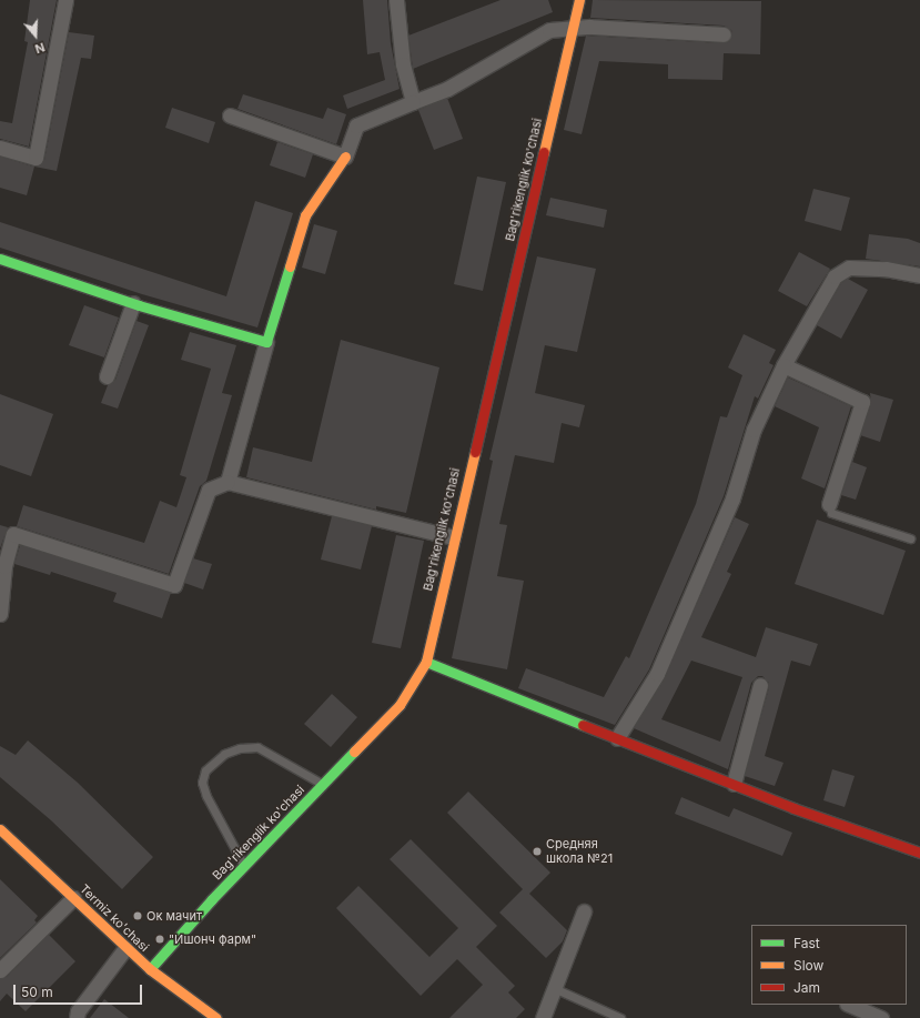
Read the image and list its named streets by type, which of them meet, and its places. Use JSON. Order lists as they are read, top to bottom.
{
  "streets": {
    "main road": ["Bag'rikenglik ko'chasi", "Termiz ko'chasi"]
  },
  "crossings": [
    ["Bag'rikenglik ko'chasi", "Termiz ko'chasi"]
  ],
  "places": ["Средняя школа №21", "Ок мачит", "\"Ишонч фарм\""],
  "legend": ["Fast", "Slow", "Jam"],
  "scale_bar": "50 m",
  "north": "bottom"
}
